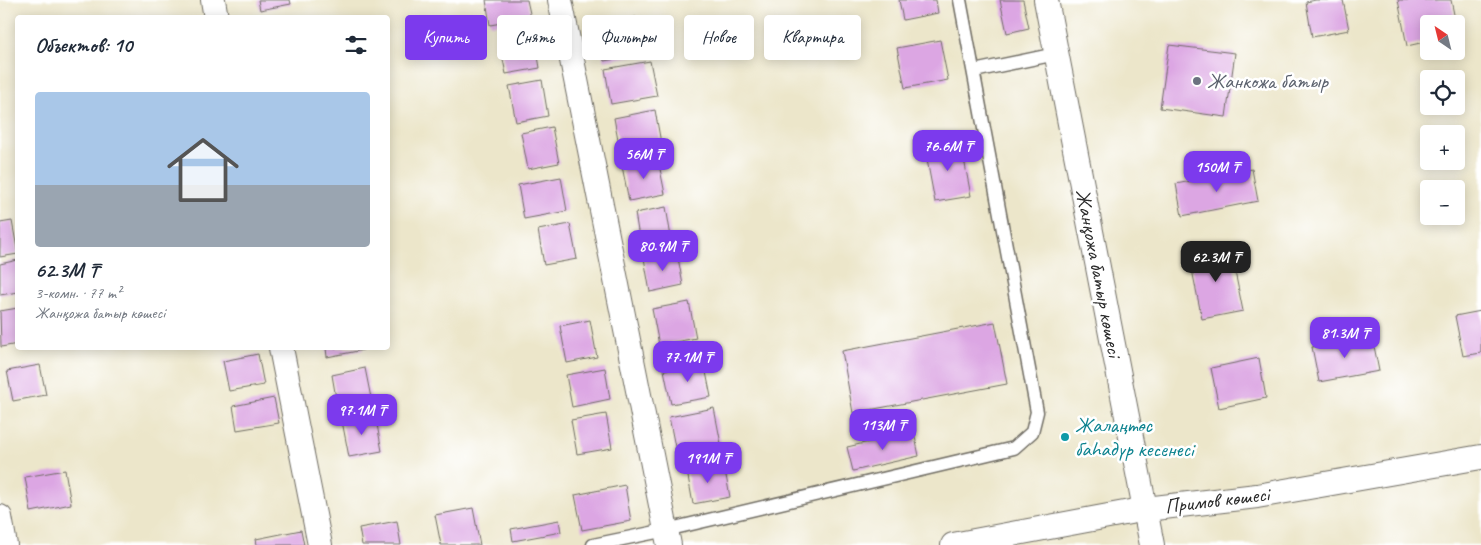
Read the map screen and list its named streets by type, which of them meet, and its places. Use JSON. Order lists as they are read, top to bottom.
{
  "streets": {
    "street": ["Жанқожа батыр көшесі", "Примов көшесі"]
  },
  "crossings": [
    ["Жанқожа батыр көшесі", "Примов көшесі"]
  ],
  "places": ["Жанкожа батыр", "Жалаңтөс баһадүр кесенесі"],
  "north": "top left",
  "page": {
    "map_buttons": ["+", "−"],
    "chip": [
      "Купить",
      "Снять",
      "Фильтры",
      "Новое",
      "Квартира"
    ],
    "heading": "Объектов: 10",
    "list": [
      {
        "name": "62.3M ₸",
        "note": "3-комн. · 77 m² · Жанқожа батыр көшесі"
      }
    ],
    "price": [
      "76.6M ₸",
      "56M ₸",
      "150M ₸",
      "80.9M ₸",
      "62.3M ₸",
      "81.3M ₸",
      "77.1M ₸",
      "97.1M ₸",
      "113M ₸",
      "191M ₸"
    ]
  }
}
